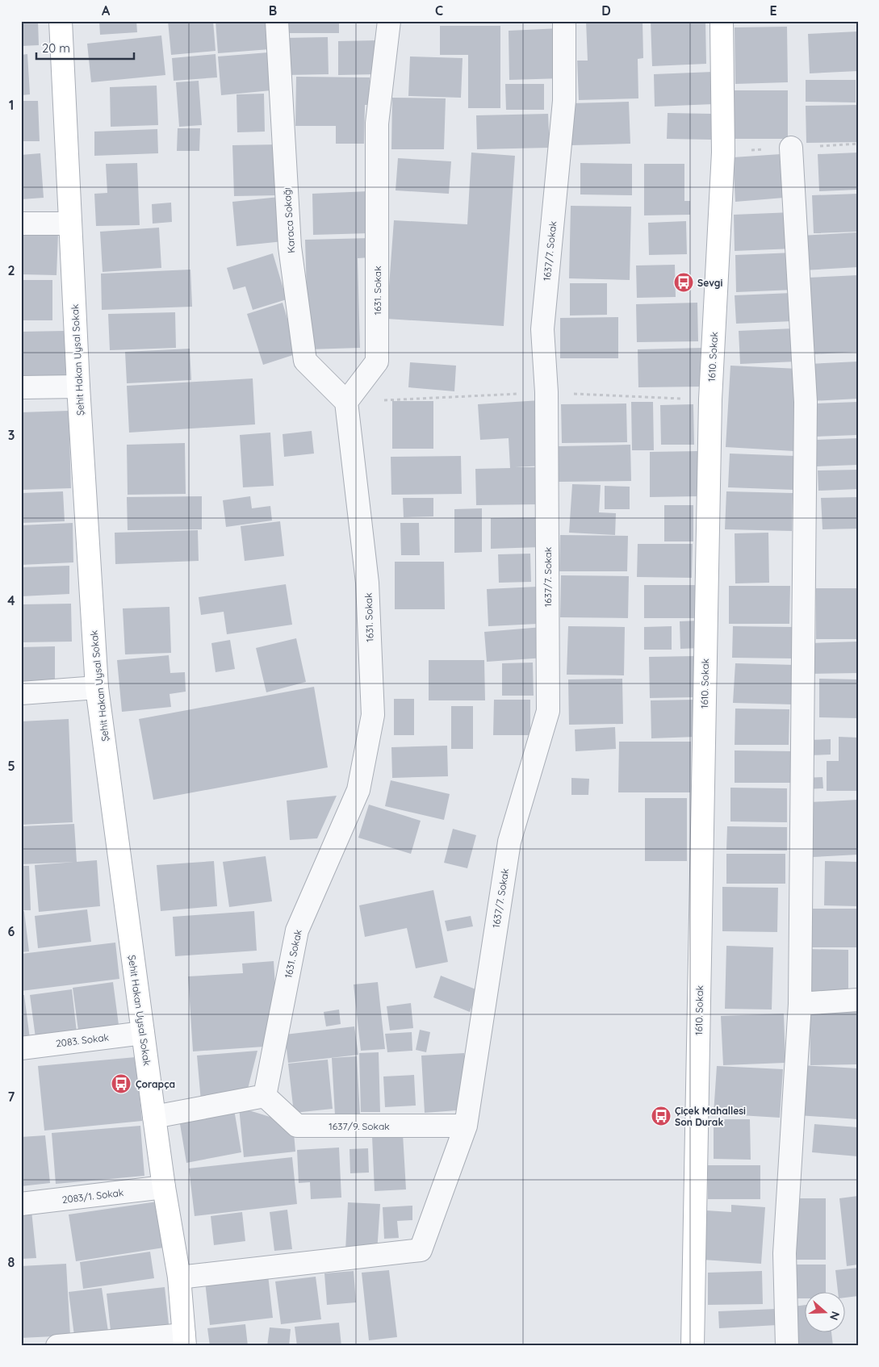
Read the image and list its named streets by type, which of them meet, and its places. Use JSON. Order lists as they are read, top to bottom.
{
  "streets": {
    "main road": ["1610. Sokak", "Şehit Hakan Uysal Sokak"],
    "street": [
      "Karaca Sokağı",
      "1637/7. Sokak",
      "1631. Sokak",
      "2083. Sokak",
      "1637/9. Sokak",
      "2083/1. Sokak"
    ]
  },
  "crossings": [
    ["Karaca Sokağı", "1631. Sokak"],
    ["1637/7. Sokak", "Şehit Hakan Uysal Sokak"],
    ["1637/7. Sokak", "1637/9. Sokak"],
    ["1631. Sokak", "1637/9. Sokak"],
    ["Şehit Hakan Uysal Sokak", "2083. Sokak"],
    ["Şehit Hakan Uysal Sokak", "2083/1. Sokak"]
  ],
  "places": {
    "bus stop": ["Sevgi", "Çorapça", "Çiçek Mahallesi Son Durak"]
  },
  "scale_bar": "20 m",
  "north": "right",
  "grid": {
    "columns": [
      "A",
      "B",
      "C",
      "D",
      "E"
    ],
    "rows": [
      "1",
      "2",
      "3",
      "4",
      "5",
      "6",
      "7",
      "8"
    ]
  }
}
